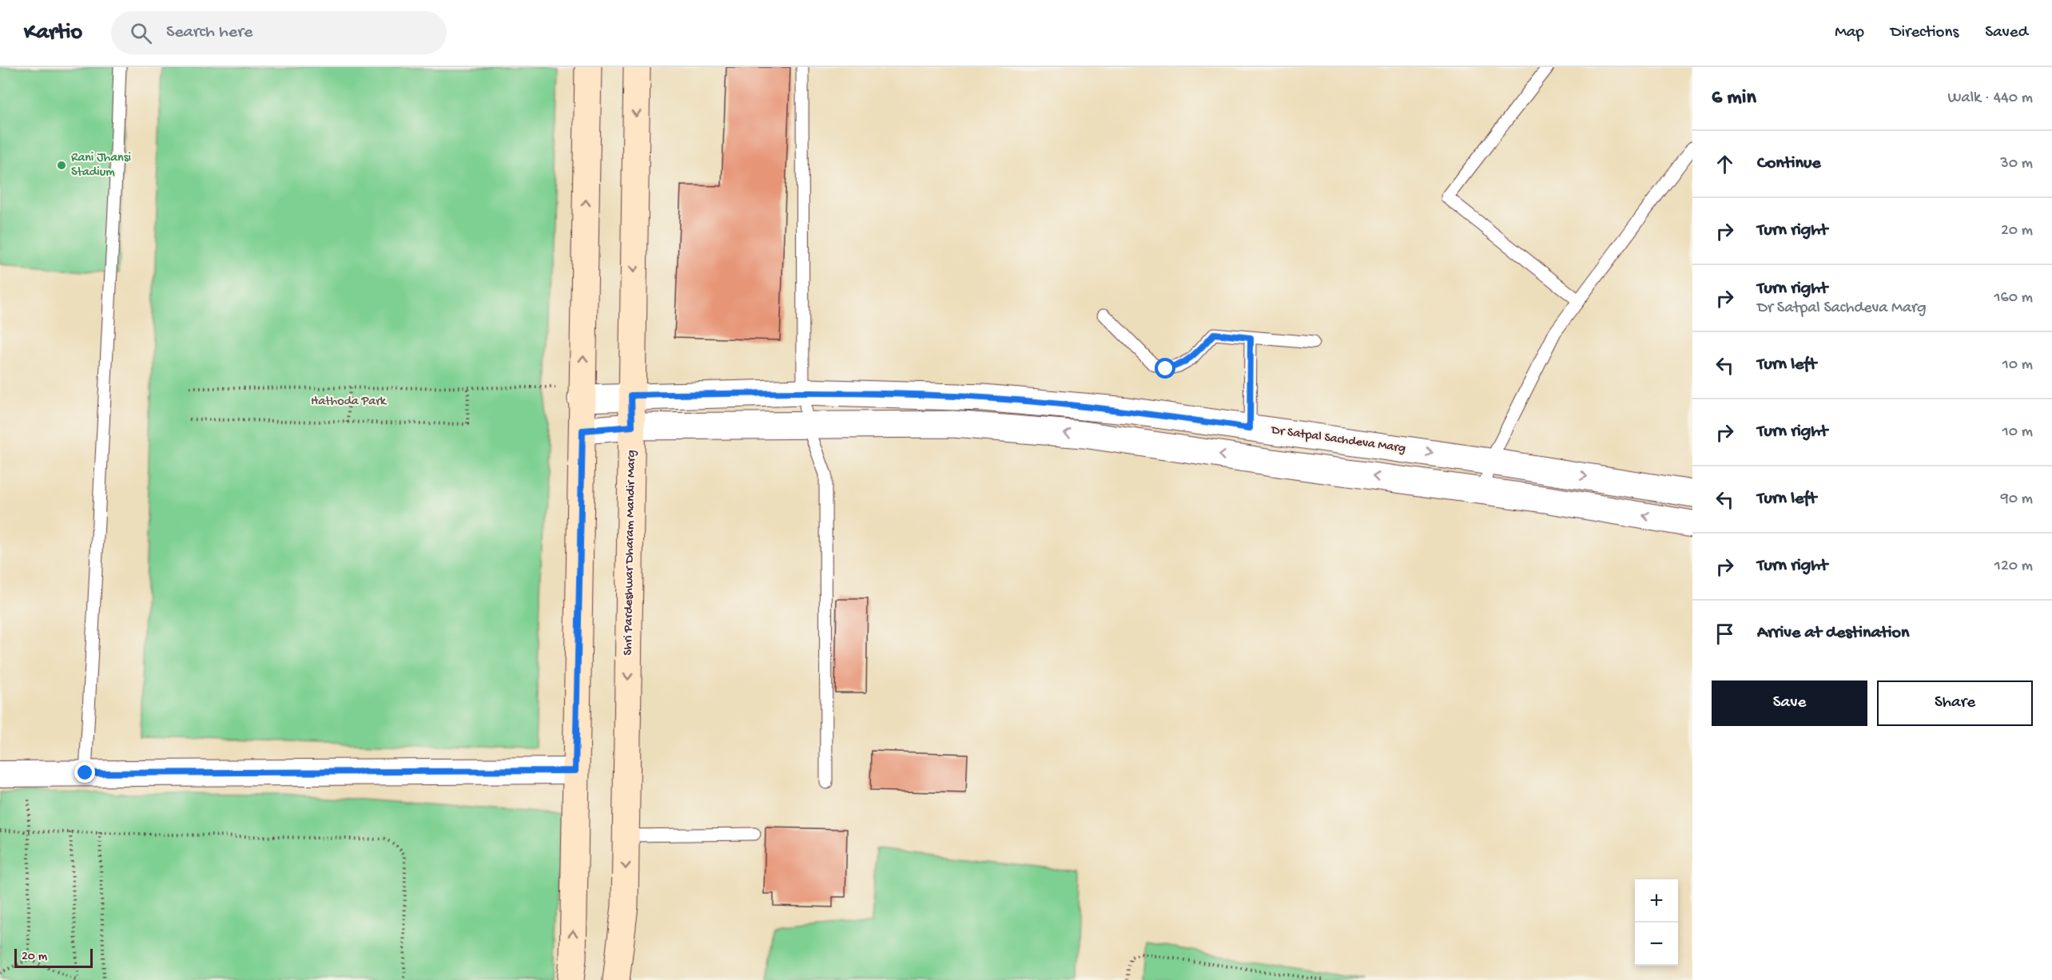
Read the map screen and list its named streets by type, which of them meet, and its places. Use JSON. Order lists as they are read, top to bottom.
{
  "streets": {
    "main road": ["Shri Pardeshwar Dharam Mandir Marg"],
    "street": ["Dr Satpal Sachdeva Marg"]
  },
  "crossings": [
    ["Dr Satpal Sachdeva Marg", "Shri Pardeshwar Dharam Mandir Marg"]
  ],
  "parks": ["Hathoda Park"],
  "places": ["Rani Jhansi Stadium"],
  "scale_bar": "20 m",
  "page": {
    "header": "Kartio",
    "search": "Search here",
    "nav": ["Map", "Directions", "Saved"],
    "heading": ["6 min", "Walk · 440 m"],
    "list": [
      ["Continue", "30 m"],
      ["Turn right", "20 m"],
      ["Turn right", "Dr Satpal Sachdeva Marg", "160 m"],
      ["Turn left", "10 m"],
      ["Turn right", "10 m"],
      ["Turn left", "90 m"],
      ["Turn right", "120 m"],
      "Arrive at destination"
    ],
    "buttons": ["Save", "Share"],
    "map_buttons": ["+", "−"],
    "scale": "20 m"
  }
}
